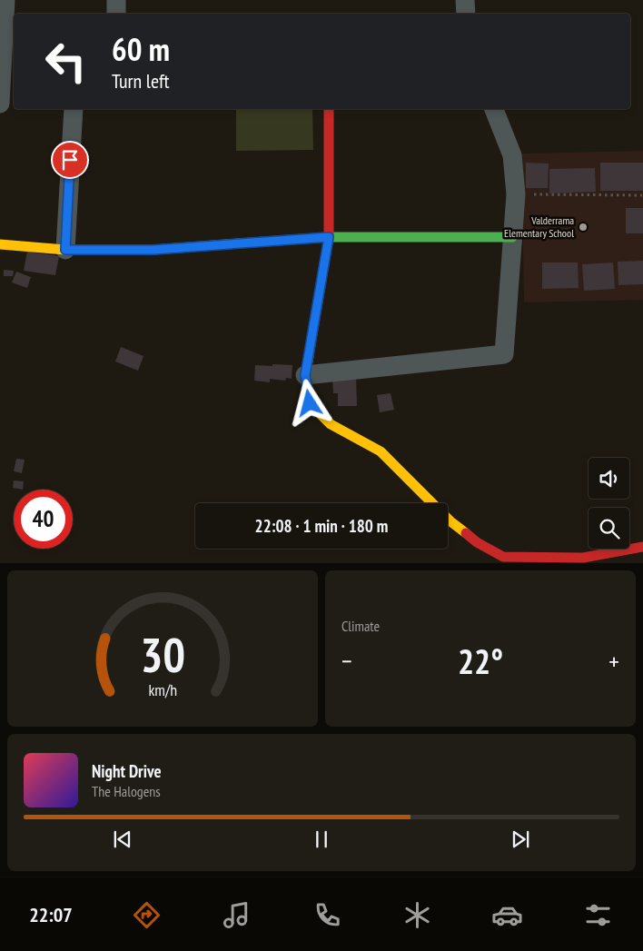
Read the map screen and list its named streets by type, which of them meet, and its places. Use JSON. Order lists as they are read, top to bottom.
{
  "places": ["Valderrama Elementary School"],
  "page": {
    "turn": ["60 m", "Turn left"],
    "limit": "40",
    "trip": "22:08 · 1 min · 180 m",
    "tile": "Climate",
    "heat": ["−", "22°", "+"],
    "song": ["Night Drive", "The Halogens"],
    "tabs": "22:07",
    "gauge": ["30", "km/h"]
  }
}
